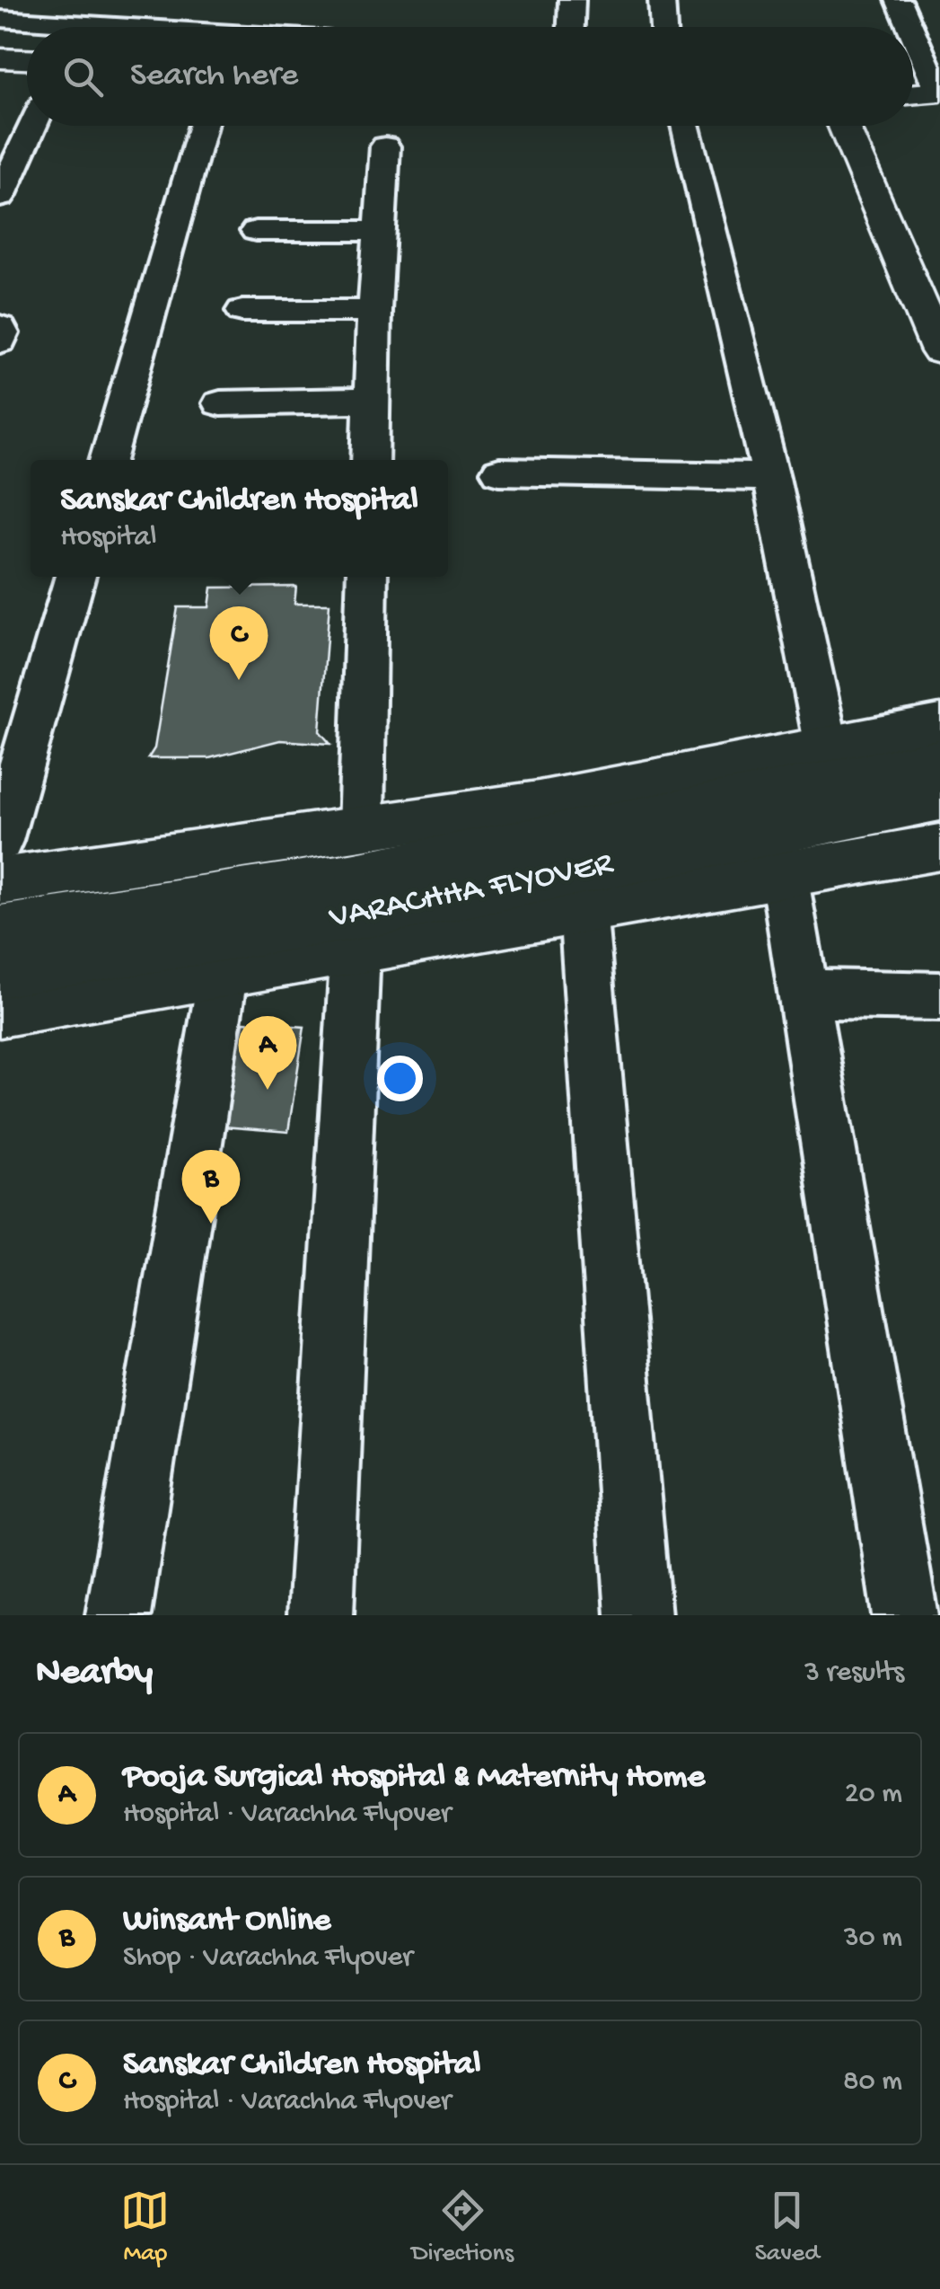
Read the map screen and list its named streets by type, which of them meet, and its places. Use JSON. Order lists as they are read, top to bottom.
{
  "streets": {
    "street": ["VARACHHA FLYOVER"]
  },
  "page": {
    "search": "Search here",
    "popup": ["Sanskar Children Hospital", "Hospital"],
    "pins": ["C", "A", "B"],
    "heading": ["Nearby", "3 results"],
    "list": [
      {
        "mark": "A",
        "name": "Pooja Surgical Hospital & Maternity Home",
        "note": "Hospital · Varachha Flyover",
        "value": "20 m"
      },
      {
        "mark": "B",
        "name": "Winsant Online",
        "note": "Shop · Varachha Flyover",
        "value": "30 m"
      },
      {
        "mark": "C",
        "name": "Sanskar Children Hospital",
        "note": "Hospital · Varachha Flyover",
        "value": "80 m"
      }
    ],
    "nav": ["Map", "Directions", "Saved"]
  }
}
